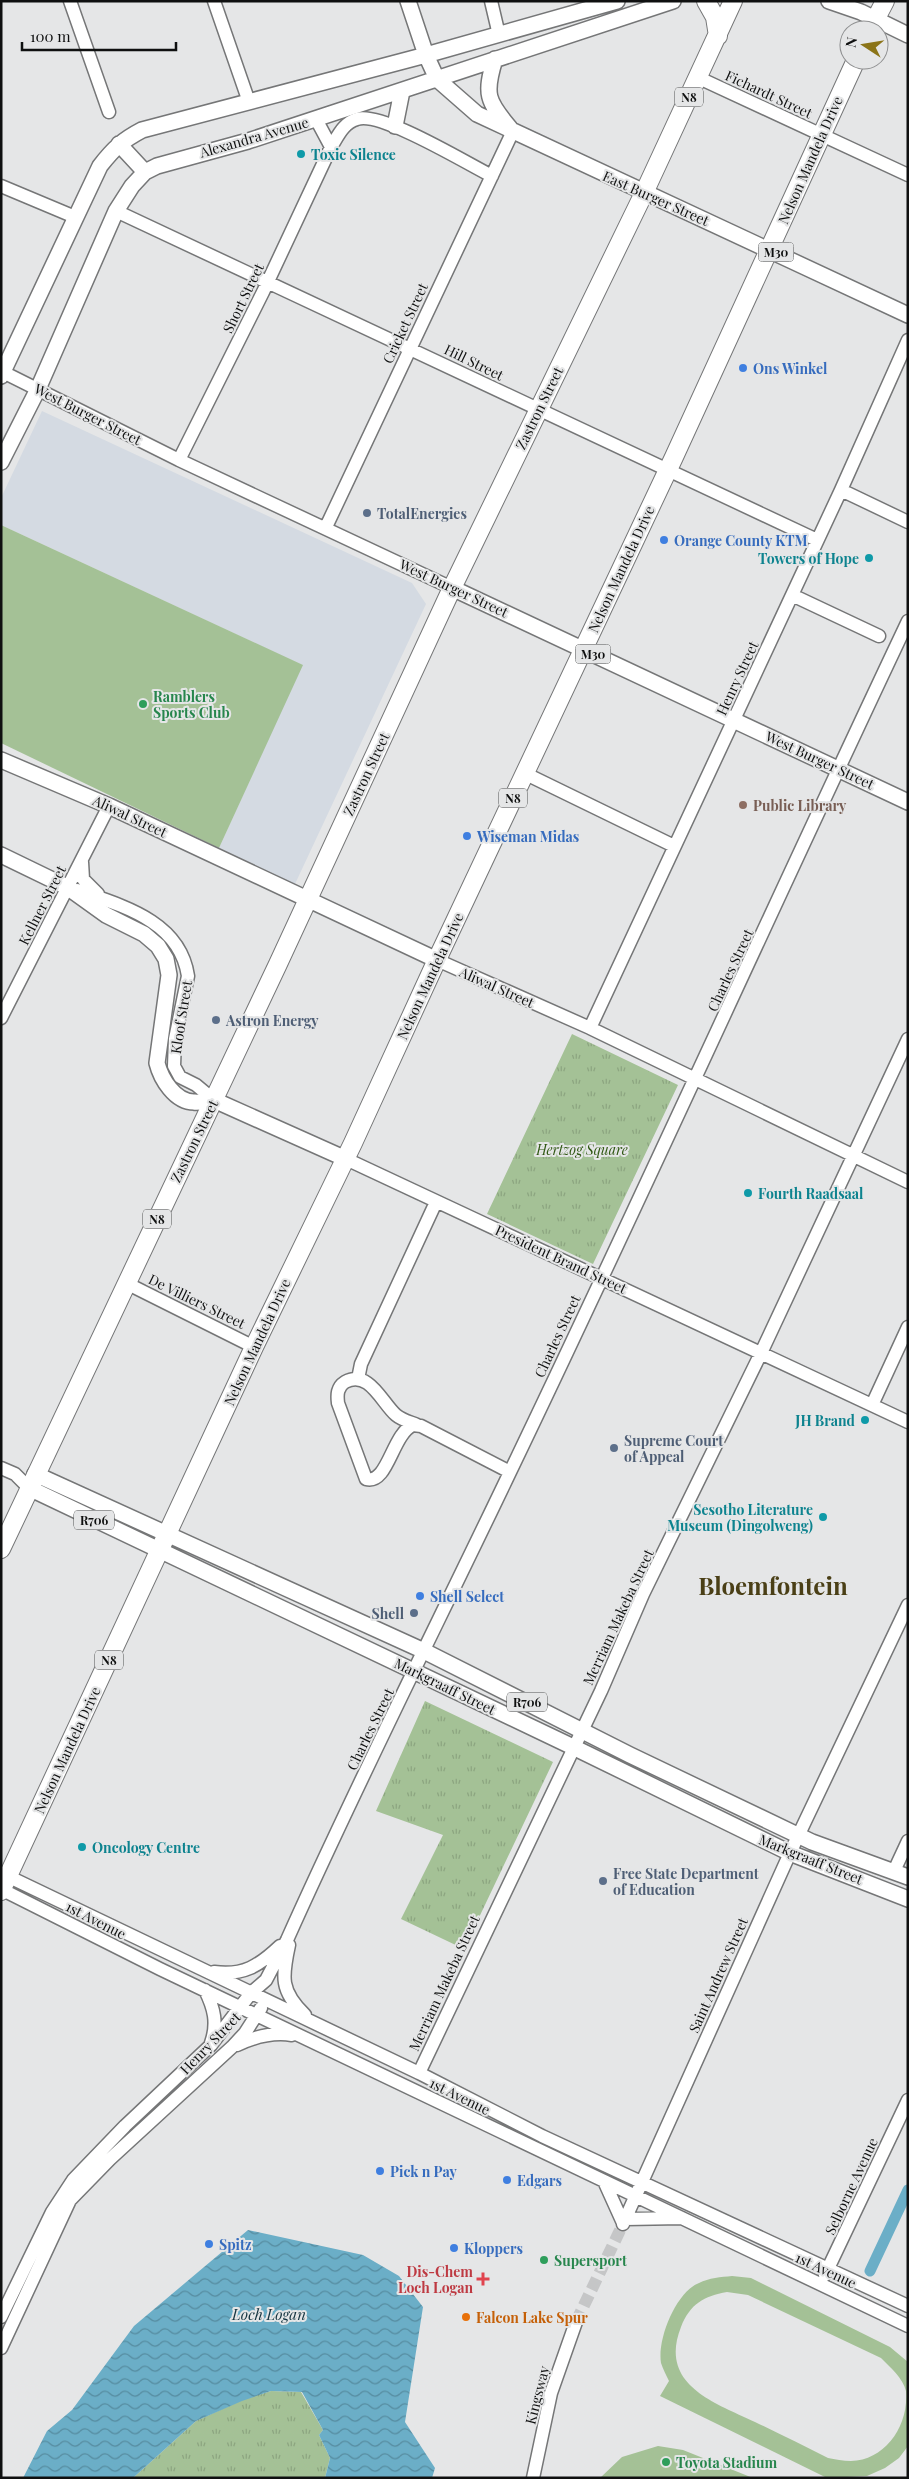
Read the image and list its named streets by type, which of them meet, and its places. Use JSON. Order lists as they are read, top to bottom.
{
  "streets": {
    "highway": ["N8", "Nelson Mandela Drive", "Zastron Street"],
    "main road": [
      "Alexandra Avenue",
      "East Burger Street",
      "M30",
      "West Burger Street",
      "Aliwal Street",
      "Kloof Street",
      "President Brand Street",
      "R706",
      "Markgraaff Street"
    ],
    "street": [
      "Fichardt Street",
      "Short Street",
      "Cricket Street",
      "Hill Street",
      "Henry Street",
      "Kellner Street",
      "Charles Street",
      "De Villiers Street",
      "Merriam Makeba Street",
      "1st Avenue",
      "Saint Andrew Street",
      "Selborne Avenue",
      "Kingsway"
    ]
  },
  "crossings": [
    ["Fichardt Street", "Nelson Mandela Drive"],
    ["Fichardt Street", "Zastron Street"],
    ["Alexandra Avenue", "East Burger Street"],
    ["Alexandra Avenue", "Hill Street"],
    ["Alexandra Avenue", "West Burger Street"],
    ["Nelson Mandela Drive", "East Burger Street"],
    ["Nelson Mandela Drive", "Hill Street"],
    ["Nelson Mandela Drive", "West Burger Street"],
    ["Nelson Mandela Drive", "Aliwal Street"],
    ["Nelson Mandela Drive", "President Brand Street"],
    ["Nelson Mandela Drive", "De Villiers Street"],
    ["Nelson Mandela Drive", "Markgraaff Street"],
    ["Nelson Mandela Drive", "1st Avenue"],
    ["East Burger Street", "M30"],
    ["East Burger Street", "Cricket Street"],
    ["East Burger Street", "Zastron Street"],
    ["Short Street", "Hill Street"],
    ["Short Street", "West Burger Street"],
    ["Cricket Street", "Hill Street"],
    ["Cricket Street", "West Burger Street"],
    ["Hill Street", "Zastron Street"],
    ["Hill Street", "Henry Street"],
    ["Zastron Street", "West Burger Street"],
    ["Zastron Street", "Aliwal Street"],
    ["Zastron Street", "Kloof Street"],
    ["Zastron Street", "President Brand Street"],
    ["Zastron Street", "De Villiers Street"],
    ["Zastron Street", "Markgraaff Street"],
    ["West Burger Street", "Henry Street"],
    ["West Burger Street", "Charles Street"],
    ["Henry Street", "Aliwal Street"],
    ["Henry Street", "Charles Street"],
    ["Henry Street", "1st Avenue"],
    ["Aliwal Street", "Kellner Street"],
    ["Aliwal Street", "Charles Street"],
    ["Aliwal Street", "Merriam Makeba Street"],
    ["Kellner Street", "Kloof Street"],
    ["Charles Street", "President Brand Street"],
    ["Charles Street", "Markgraaff Street"],
    ["Kloof Street", "President Brand Street"],
    ["President Brand Street", "Merriam Makeba Street"],
    ["Merriam Makeba Street", "Markgraaff Street"],
    ["Merriam Makeba Street", "1st Avenue"],
    ["Markgraaff Street", "Saint Andrew Street"],
    ["1st Avenue", "Saint Andrew Street"],
    ["1st Avenue", "Selborne Avenue"]
  ],
  "districts": ["Bloemfontein"],
  "water": ["Loch Logan"],
  "parks": ["Hertzog Square"],
  "places": {
    "other": [
      "Toxic Silence",
      "Ons Winkel",
      "TotalEnergies",
      "Orange County KTM",
      "Towers of Hope",
      "Ramblers Sports Club",
      "Public Library",
      "Wiseman Midas",
      "Astron Energy",
      "Fourth Raadsaal",
      "JH Brand",
      "Supreme Court of Appeal",
      "Sesotho Literature Museum (Dingolweng)",
      "Shell Select",
      "Shell",
      "Oncology Centre",
      "Free State Department of Education",
      "Pick n Pay",
      "Edgars",
      "Spitz",
      "Kloppers",
      "Supersport",
      "Falcon Lake Spur",
      "Toyota Stadium"
    ],
    "health": ["Dis-Chem Loch Logan"]
  },
  "scale_bar": "100 m",
  "north": "left"
}
